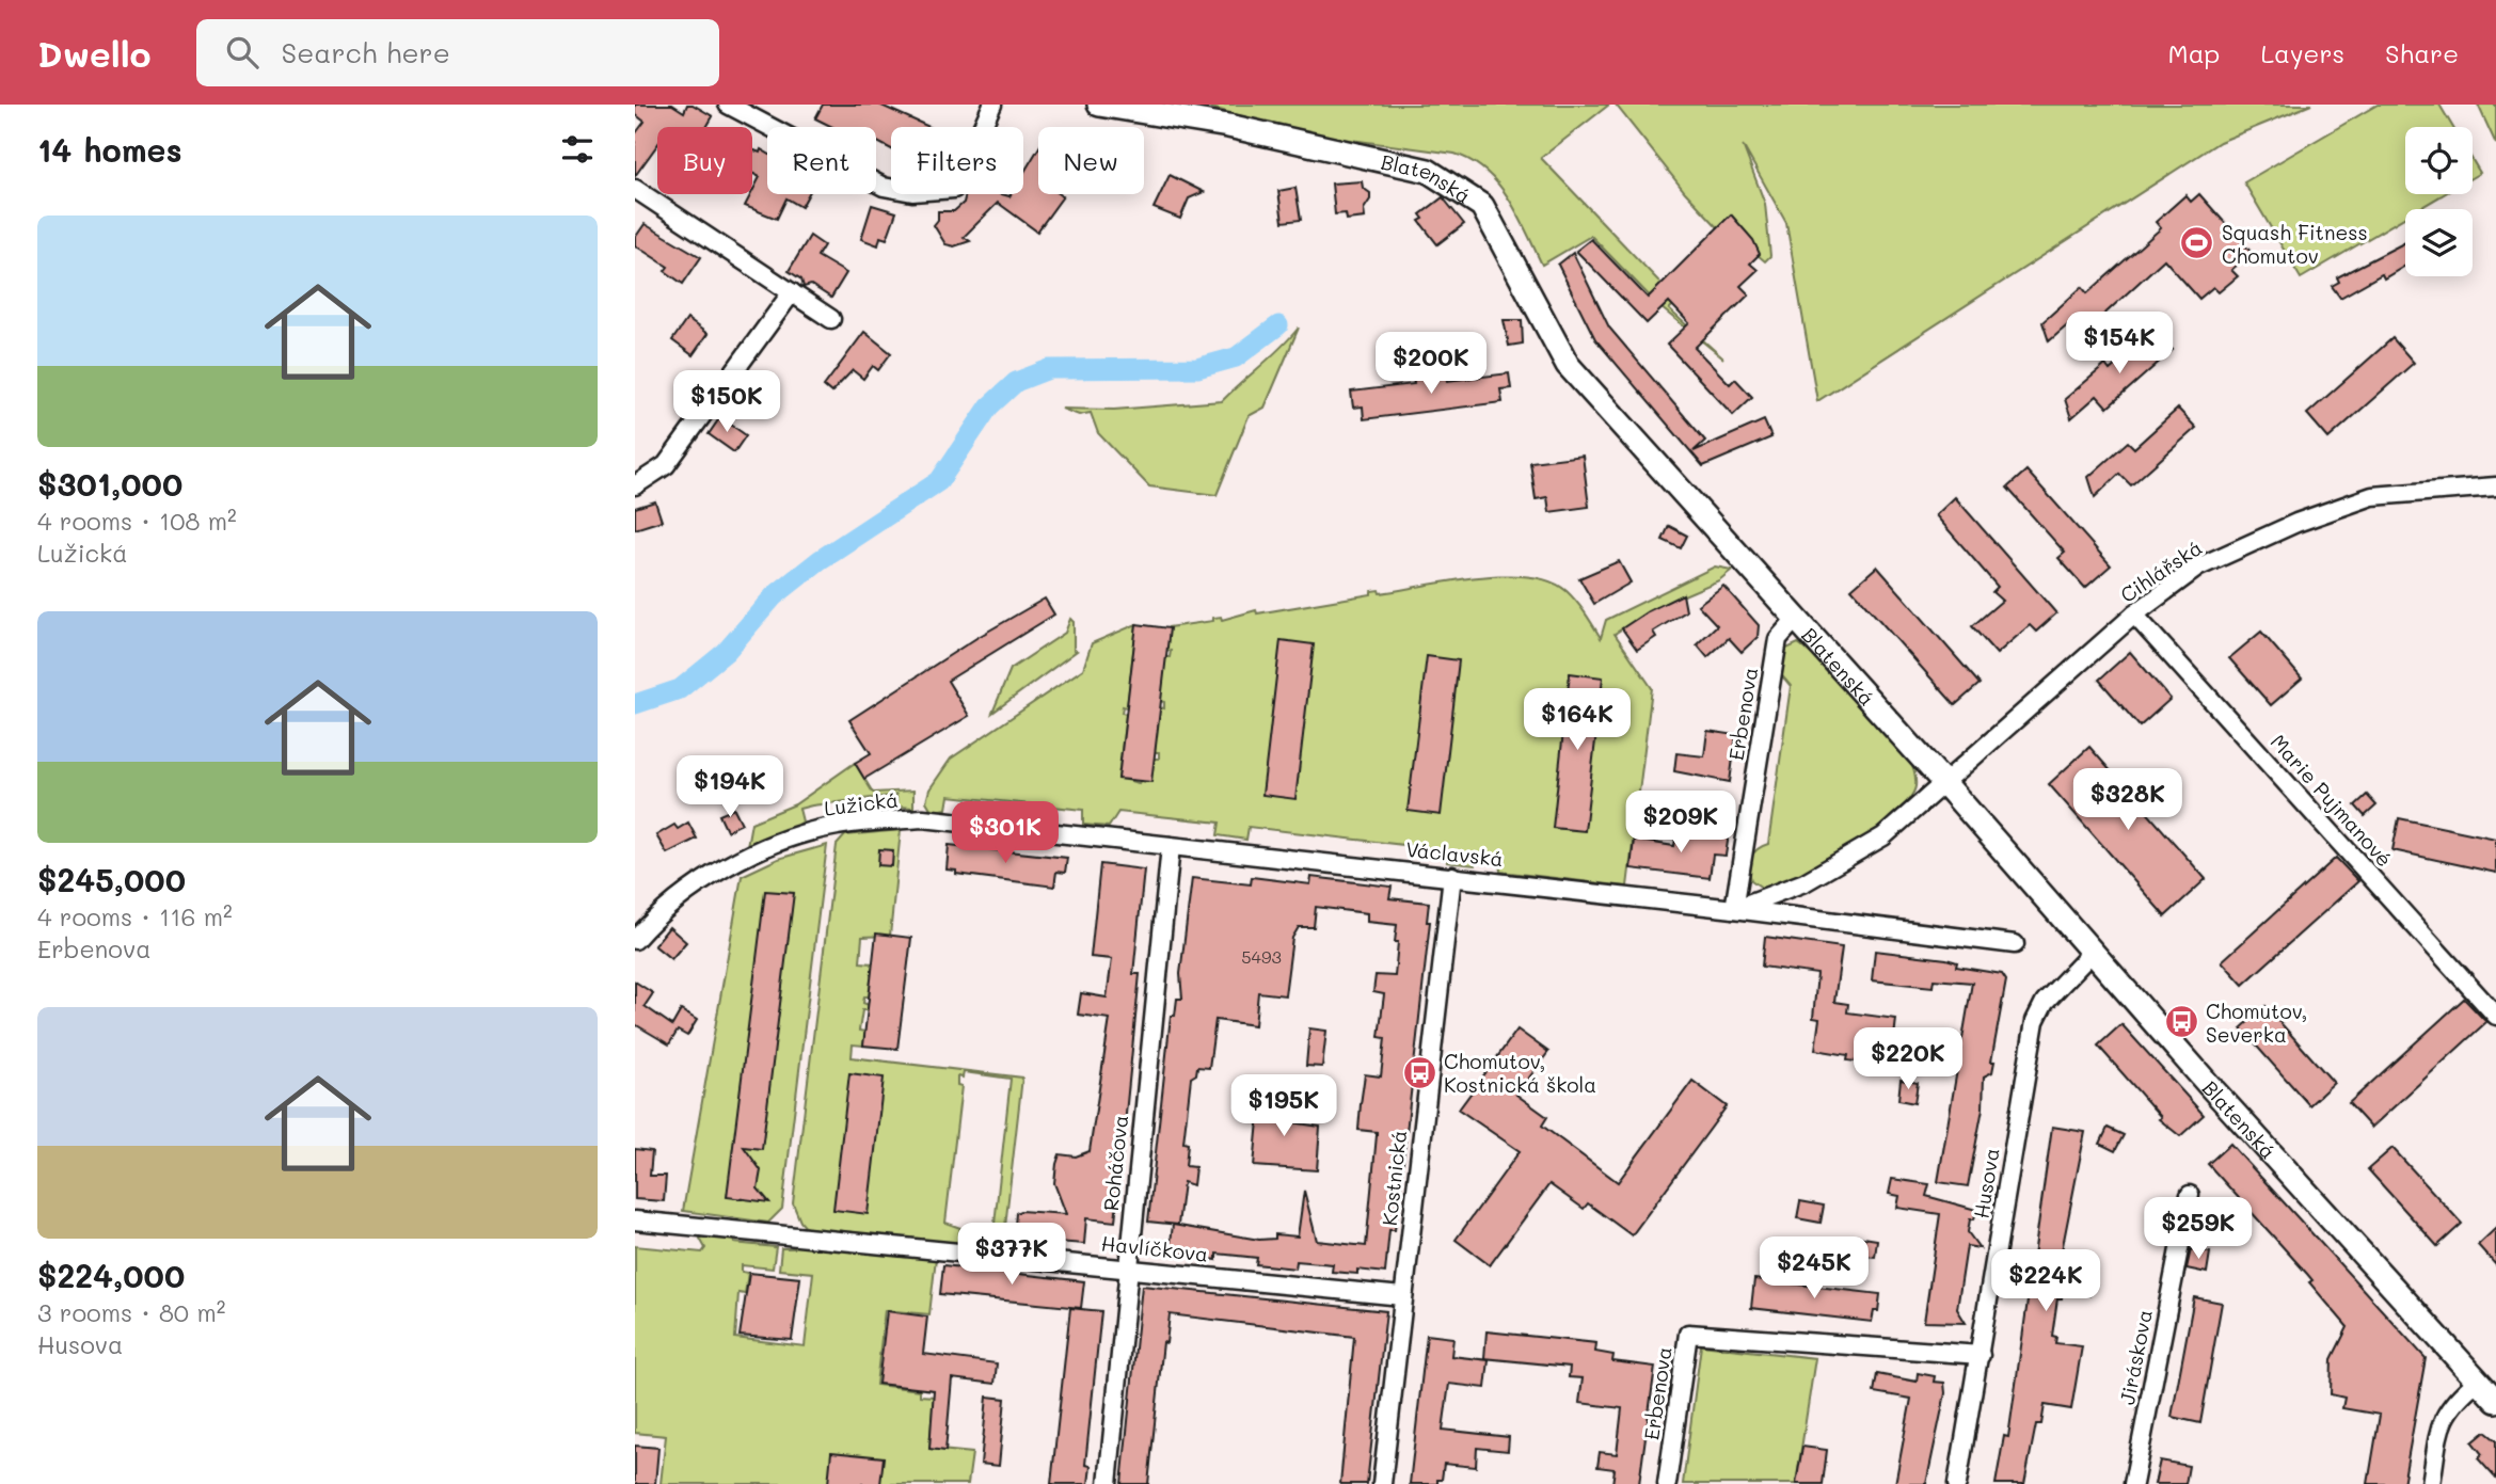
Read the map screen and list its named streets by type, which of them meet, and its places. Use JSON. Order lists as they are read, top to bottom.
{
  "streets": {
    "street": [
      "Blatenská",
      "Cihlářská",
      "Erbenova",
      "Marie Pujmanové",
      "Lužická",
      "Václavská",
      "Roháčova",
      "Kostnická",
      "Husova",
      "Havlíčkova",
      "Jiráskova"
    ]
  },
  "crossings": [
    ["Blatenská", "Cihlářská"],
    ["Blatenská", "Erbenova"],
    ["Blatenská", "Václavská"],
    ["Blatenská", "Husova"],
    ["Cihlářská", "Marie Pujmanové"],
    ["Cihlářská", "Václavská"],
    ["Erbenova", "Václavská"],
    ["Erbenova", "Husova"],
    ["Lužická", "Václavská"],
    ["Lužická", "Roháčova"],
    ["Václavská", "Roháčova"],
    ["Václavská", "Kostnická"],
    ["Roháčova", "Havlíčkova"],
    ["Kostnická", "Havlíčkova"]
  ],
  "places": {
    "sports": ["Squash Fitness Chomutov"],
    "bus stop": ["Chomutov, Severka", "Chomutov, Kostnická škola"]
  },
  "house_numbers": ["5493"],
  "page": {
    "header": "Dwello",
    "search": "Search here",
    "nav": ["Map", "Layers", "Share"],
    "heading": "14 homes",
    "chip": [
      "Buy",
      "Rent",
      "Filters",
      "New"
    ],
    "list": [
      {
        "name": "$301,000",
        "note": "4 rooms · 108 m² · Lužická"
      },
      {
        "name": "$245,000",
        "note": "4 rooms · 116 m² · Erbenova"
      },
      {
        "name": "$224,000",
        "note": "3 rooms · 80 m² · Husova"
      }
    ],
    "price": [
      "$154K",
      "$200K",
      "$150K",
      "$164K",
      "$194K",
      "$328K",
      "$209K",
      "$301K",
      "$220K",
      "$195K",
      "$259K",
      "$377K",
      "$245K",
      "$224K"
    ]
  }
}
